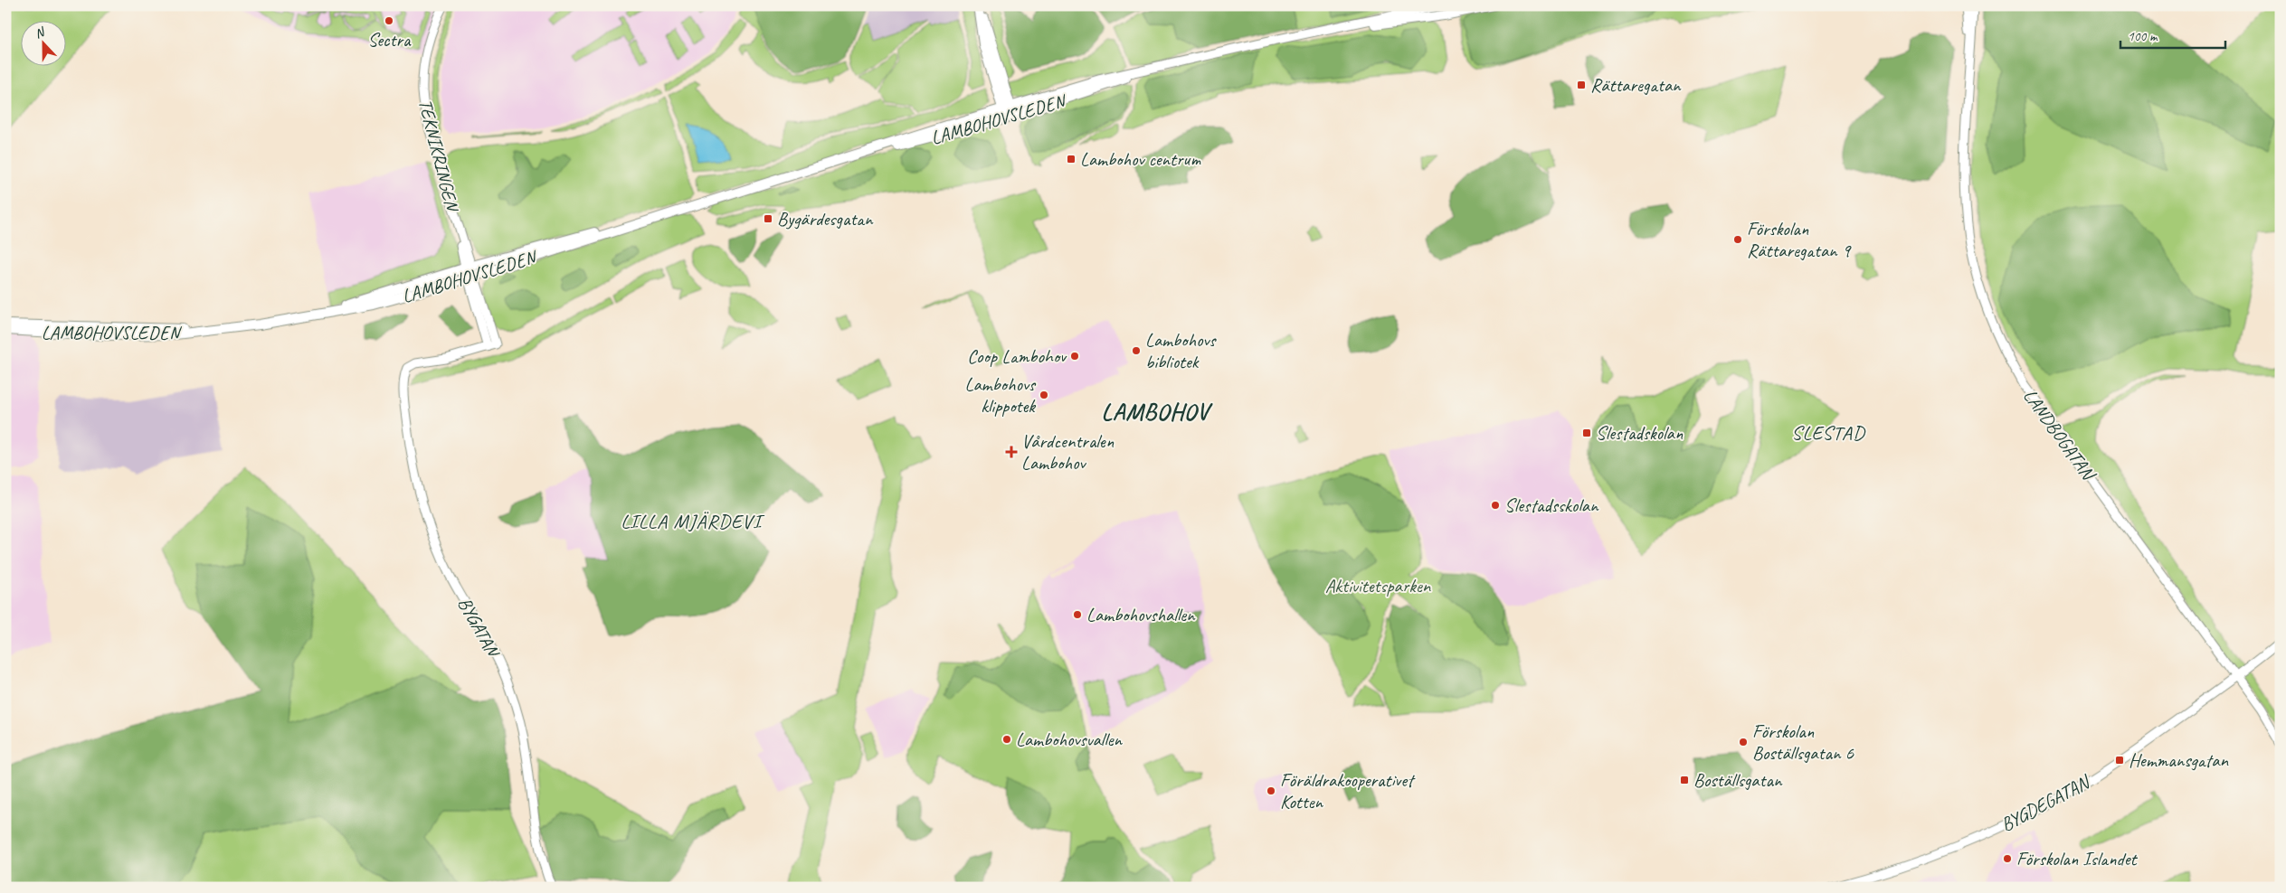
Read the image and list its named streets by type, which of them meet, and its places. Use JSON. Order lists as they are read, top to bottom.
{
  "streets": {
    "main road": ["LAMBOHOVSLEDEN"],
    "street": [
      "TEKNIKRINGEN",
      "LANDBOGATAN",
      "BYGATAN",
      "BYGDEGATAN"
    ]
  },
  "crossings": [
    ["LAMBOHOVSLEDEN", "TEKNIKRINGEN"],
    ["LAMBOHOVSLEDEN", "BYGATAN"],
    ["TEKNIKRINGEN", "BYGATAN"],
    ["LANDBOGATAN", "BYGDEGATAN"]
  ],
  "districts": ["LAMBOHOV", "SLESTAD", "LILLA MJÄRDEVI"],
  "parks": ["Aktivitetsparken"],
  "places": {
    "other": [
      "Sectra",
      "Förskolan Rättaregatan 9",
      "Lambohovs bibliotek",
      "Coop Lambohov",
      "Lambohovs klippotek",
      "Slestadsskolan",
      "Lambohovshallen",
      "Lambohovsvallen",
      "Förskolan Boställsgatan 6",
      "Föräldrakooperativet Kotten",
      "Förskolan Islandet"
    ],
    "transit": [
      "Rättaregatan",
      "Lambohov centrum",
      "Bygärdesgatan",
      "Slestadskolan",
      "Hemmansgatan",
      "Boställsgatan"
    ],
    "health": ["Vårdcentralen Lambohov"]
  },
  "scale_bar": "100 m",
  "north": "top"
}
